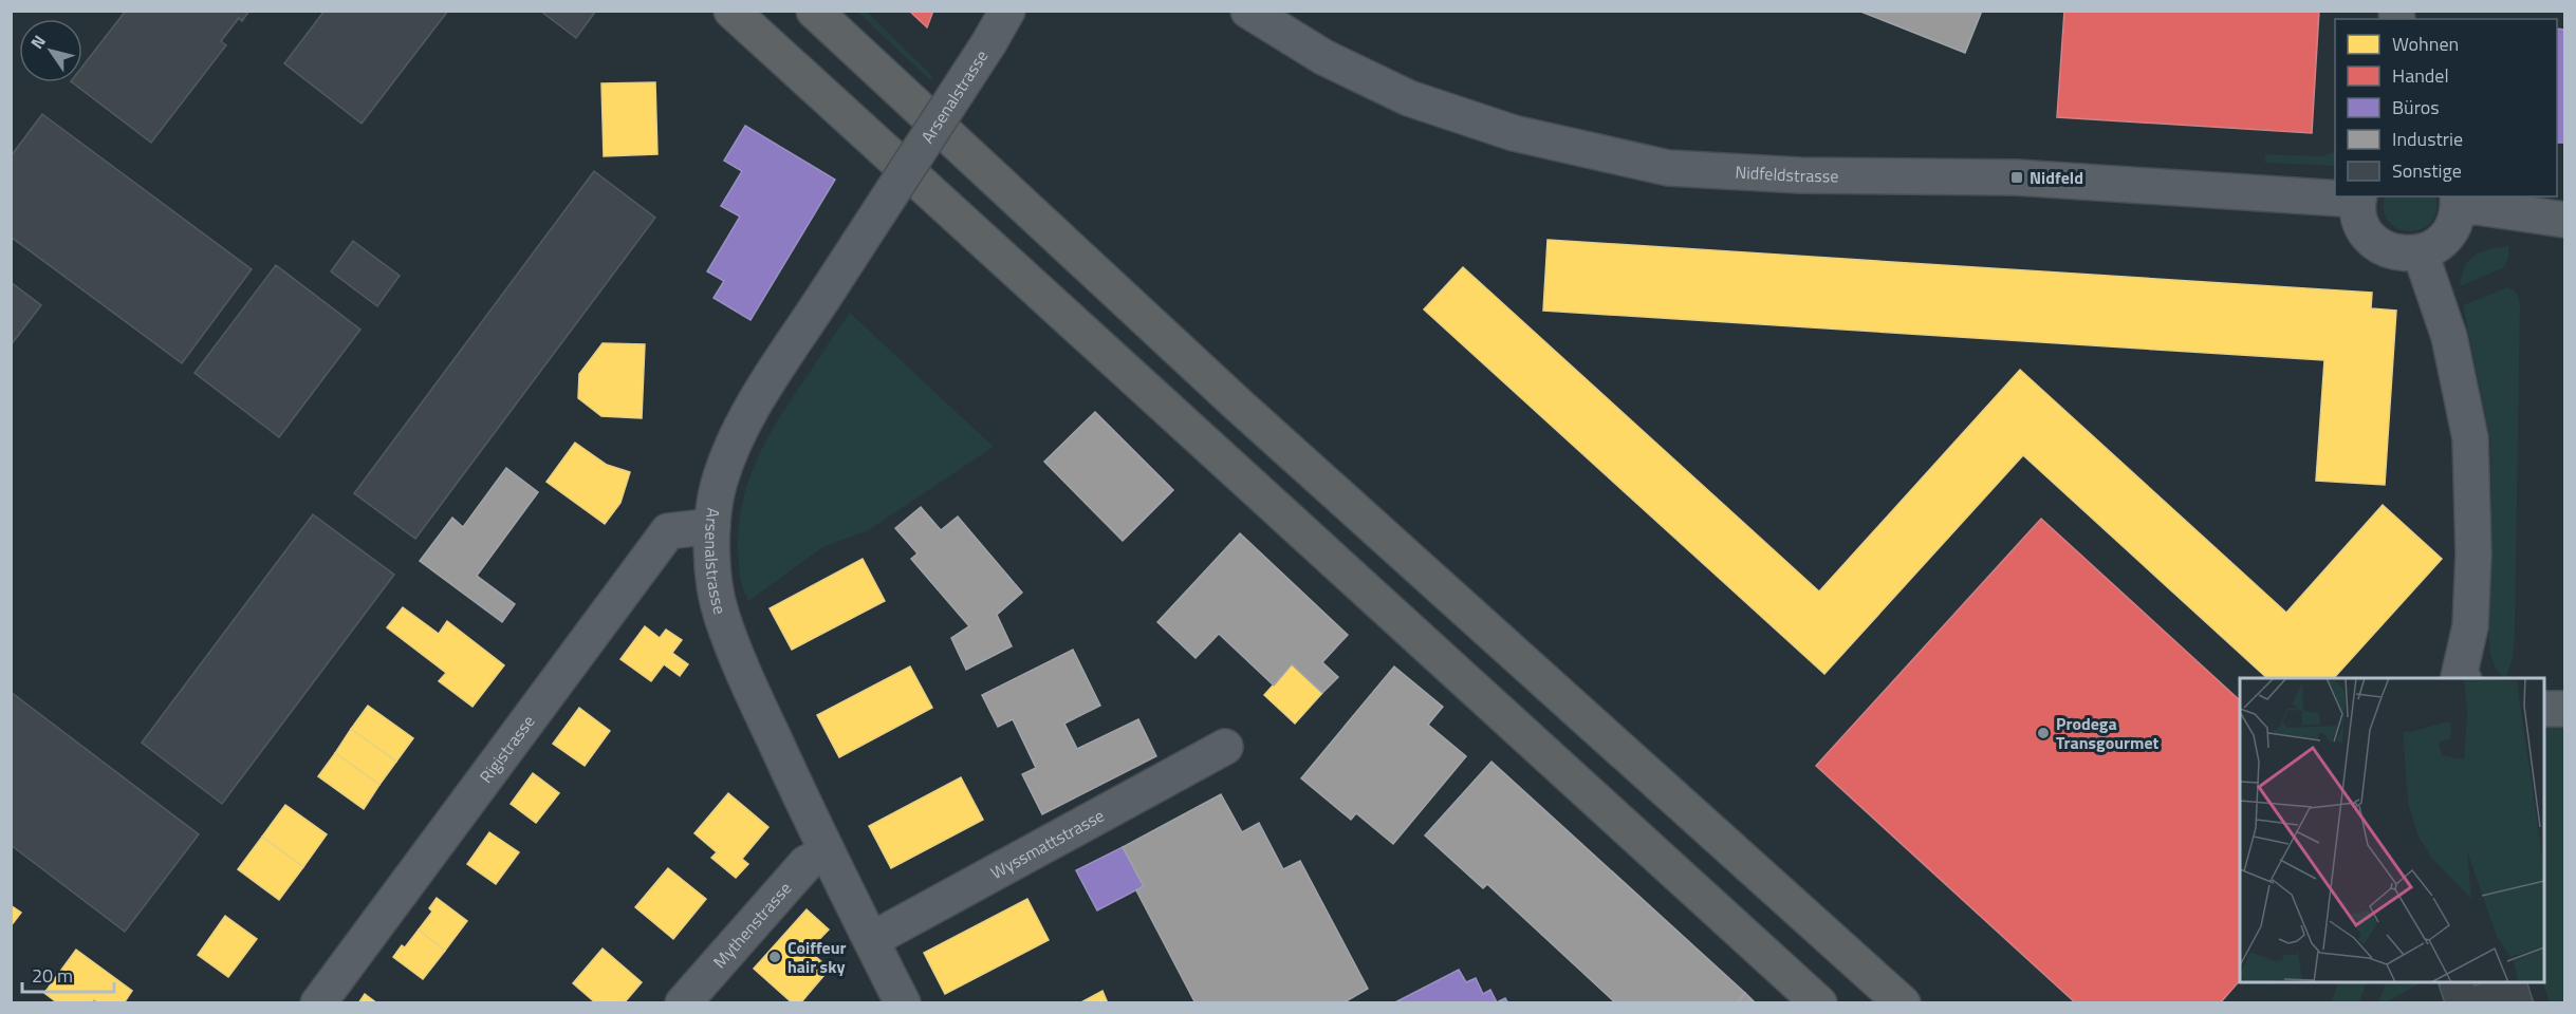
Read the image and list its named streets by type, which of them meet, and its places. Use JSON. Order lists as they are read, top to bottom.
{
  "streets": {
    "street": [
      "Arsenalstrasse",
      "Nidfeldstrasse",
      "Rigistrasse",
      "Wyssmattstrasse",
      "Mythenstrasse"
    ]
  },
  "crossings": [
    ["Arsenalstrasse", "Rigistrasse"],
    ["Arsenalstrasse", "Wyssmattstrasse"],
    ["Arsenalstrasse", "Mythenstrasse"]
  ],
  "places": {
    "transit": ["Nidfeld"],
    "other": ["Prodega Transgourmet", "Coiffeur hair sky"]
  },
  "legend": [
    "Wohnen",
    "Handel",
    "Büros",
    "Industrie",
    "Sonstige"
  ],
  "scale_bar": "20 m",
  "north": "top left"
}
